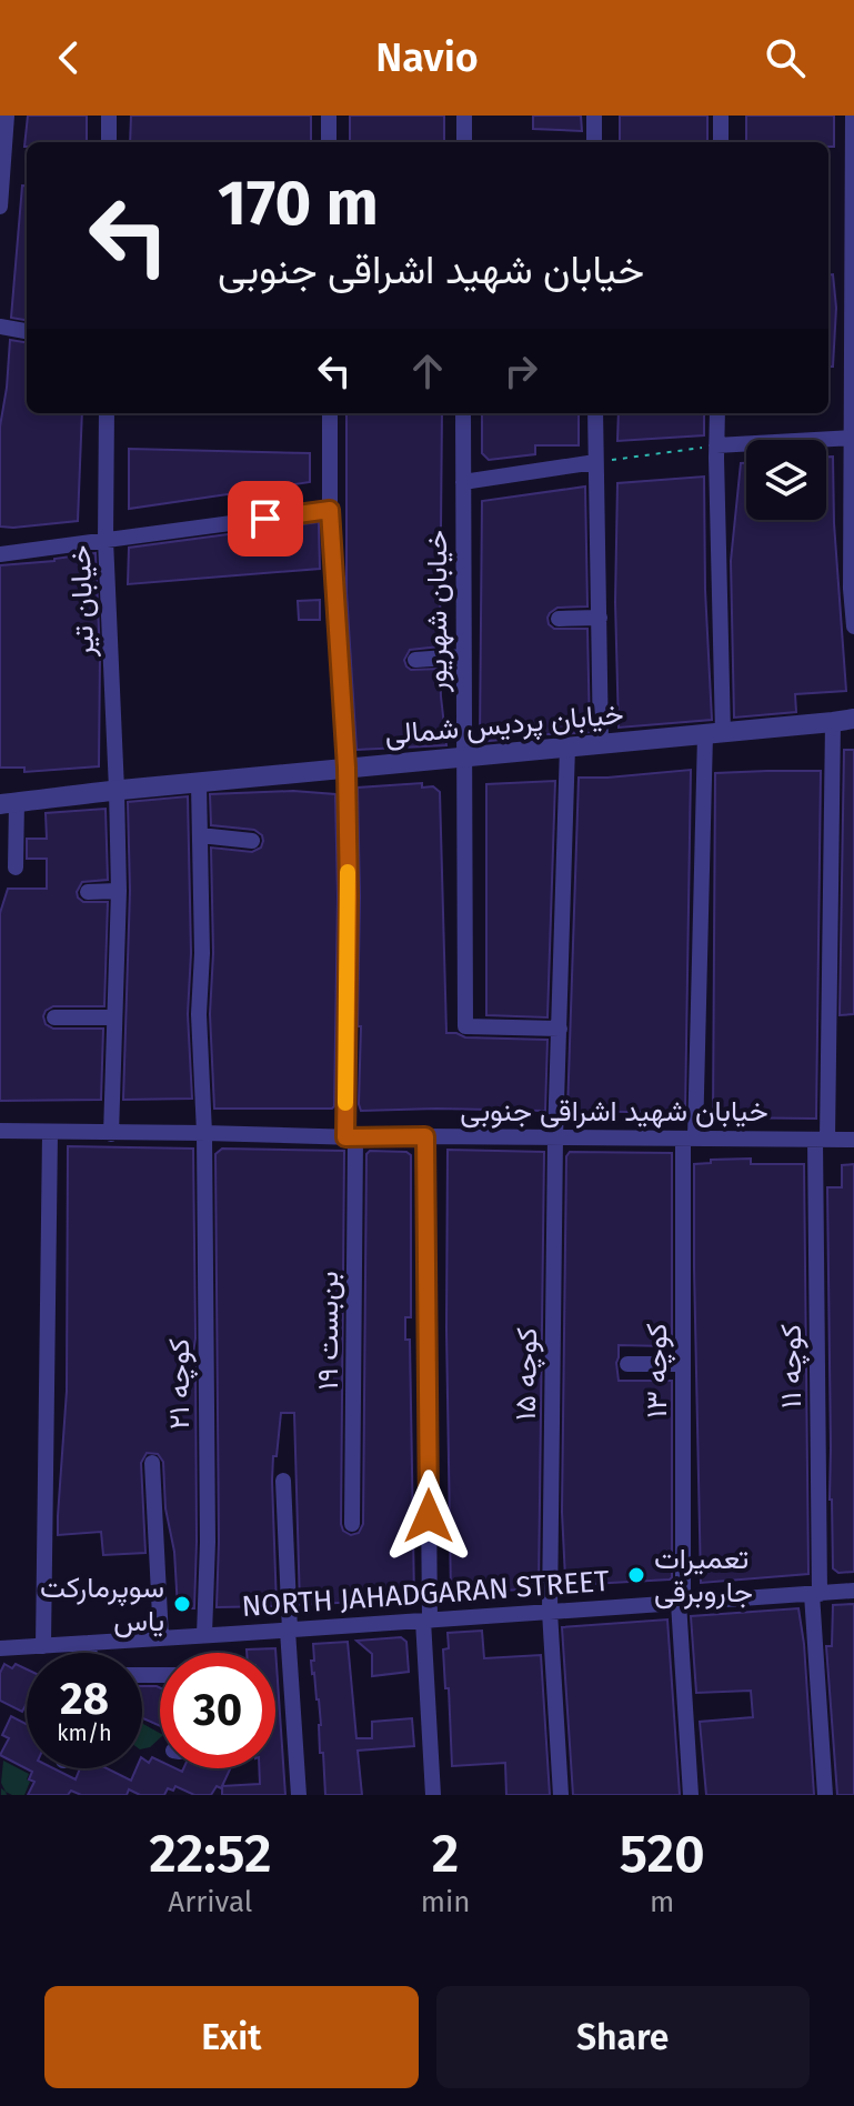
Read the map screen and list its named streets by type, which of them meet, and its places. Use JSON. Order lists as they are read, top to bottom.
{
  "streets": {
    "street": [
      "خیابان تیر",
      "خیابان شهریور",
      "خیابان پردیس شمالی",
      "خیابان شهید اشراقی جنوبی",
      "بن‌بست ۱۹",
      "کوچه ۱۱",
      "کوچه ۱۳",
      "کوچه ۱۵",
      "کوچه ۲۱",
      "NORTH JAHADGARAN STREET"
    ]
  },
  "crossings": [
    ["خیابان تیر", "خیابان پردیس شمالی"],
    ["خیابان تیر", "خیابان شهید اشراقی جنوبی"],
    ["خیابان شهریور", "خیابان پردیس شمالی"],
    ["خیابان شهریور", "کوچه ۱۵"],
    ["خیابان پردیس شمالی", "بن‌بست ۱۹"],
    ["خیابان پردیس شمالی", "کوچه ۱۱"],
    ["خیابان پردیس شمالی", "کوچه ۱۳"],
    ["خیابان پردیس شمالی", "کوچه ۱۵"],
    ["خیابان پردیس شمالی", "کوچه ۲۱"],
    ["خیابان شهید اشراقی جنوبی", "بن‌بست ۱۹"],
    ["خیابان شهید اشراقی جنوبی", "کوچه ۱۱"],
    ["خیابان شهید اشراقی جنوبی", "کوچه ۱۳"],
    ["خیابان شهید اشراقی جنوبی", "کوچه ۱۵"],
    ["خیابان شهید اشراقی جنوبی", "کوچه ۲۱"],
    ["کوچه ۱۱", "NORTH JAHADGARAN STREET"],
    ["کوچه ۱۳", "NORTH JAHADGARAN STREET"],
    ["کوچه ۱۵", "NORTH JAHADGARAN STREET"],
    ["کوچه ۲۱", "NORTH JAHADGARAN STREET"]
  ],
  "places": ["تعمیرات جاروبرقی", "سوپرمارکت یاس"],
  "page": {
    "header": "Navio",
    "turn": ["170 m", "خیابان شهید اشراقی جنوبی"],
    "speed": "28 km/h",
    "limit": "30",
    "eta": [
      "22:52",
      "Arrival",
      "2",
      "min",
      "520",
      "m"
    ],
    "buttons": ["Exit", "Share"]
  }
}
